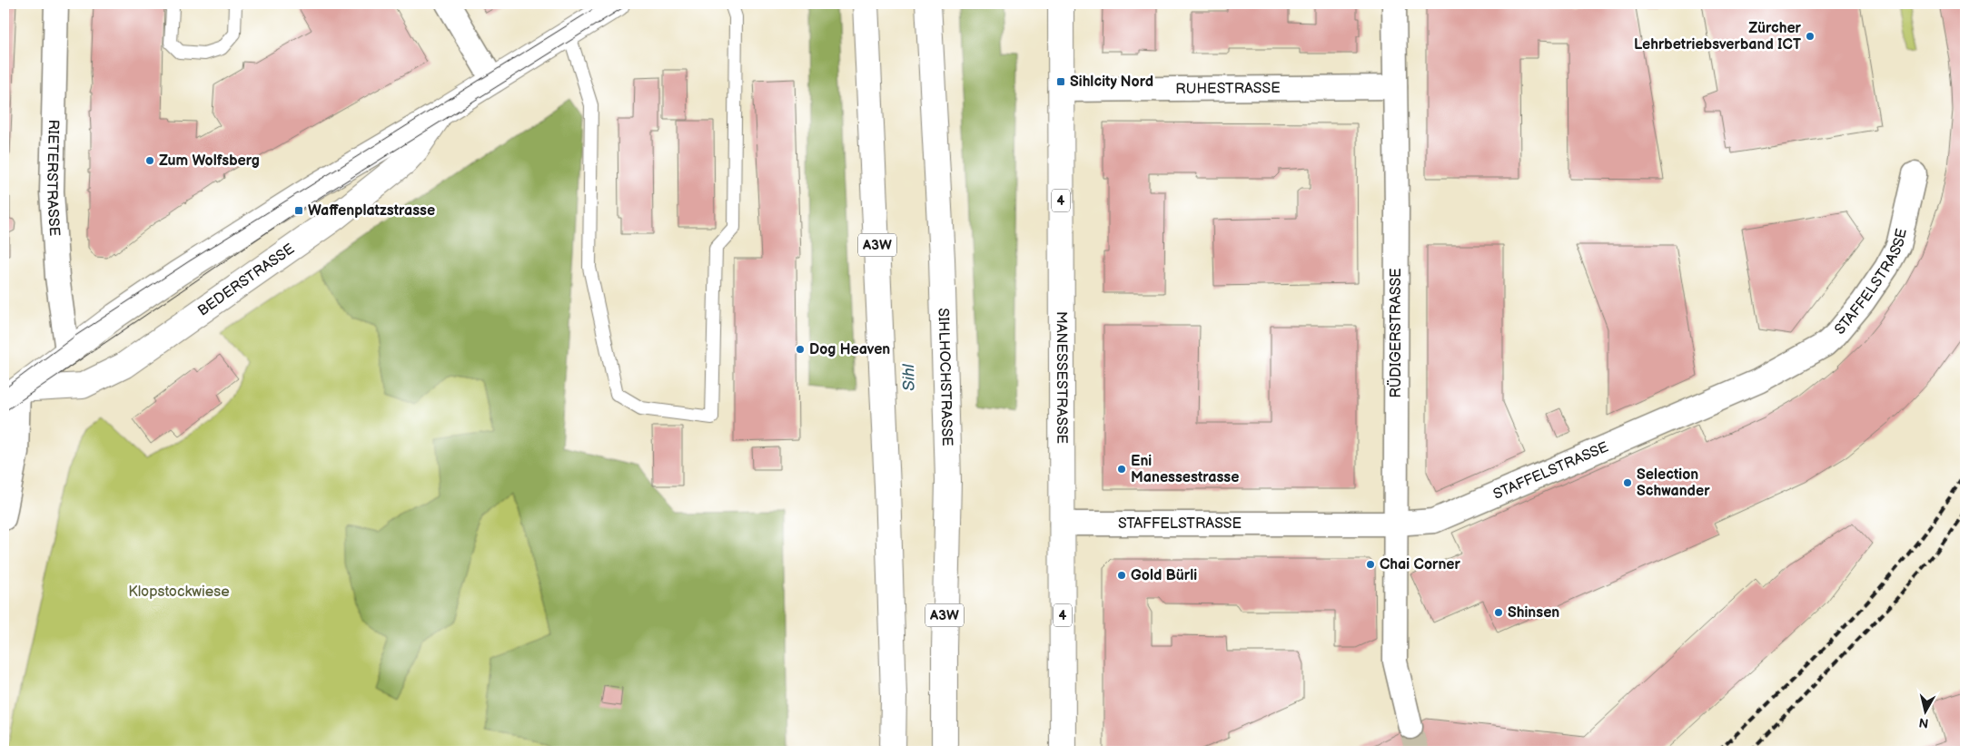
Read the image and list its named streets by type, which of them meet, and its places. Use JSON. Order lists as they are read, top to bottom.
{
  "streets": {
    "main road": [
      "4",
      "A3W",
      "BEDERSTRASSE",
      "SIHLHOCHSTRASSE",
      "MANESSESTRASSE"
    ],
    "street": [
      "RUHESTRASSE",
      "RIETERSTRASSE",
      "STAFFELSTRASSE",
      "RÜDIGERSTRASSE"
    ]
  },
  "crossings": [
    ["RUHESTRASSE", "RÜDIGERSTRASSE"],
    ["RUHESTRASSE", "MANESSESTRASSE"],
    ["RIETERSTRASSE", "BEDERSTRASSE"],
    ["STAFFELSTRASSE", "RÜDIGERSTRASSE"],
    ["STAFFELSTRASSE", "MANESSESTRASSE"]
  ],
  "water": ["Sihl"],
  "parks": ["Klopstockwiese"],
  "places": {
    "other": [
      "Zürcher Lehrbetriebsverband ICT",
      "Zum Wolfsberg",
      "Dog Heaven",
      "Eni Manessestrasse",
      "Selection Schwander",
      "Chai Corner",
      "Gold Bürli",
      "Shinsen"
    ],
    "transit": ["Sihlcity Nord", "Waffenplatzstrasse"]
  },
  "north": "bottom"
}
